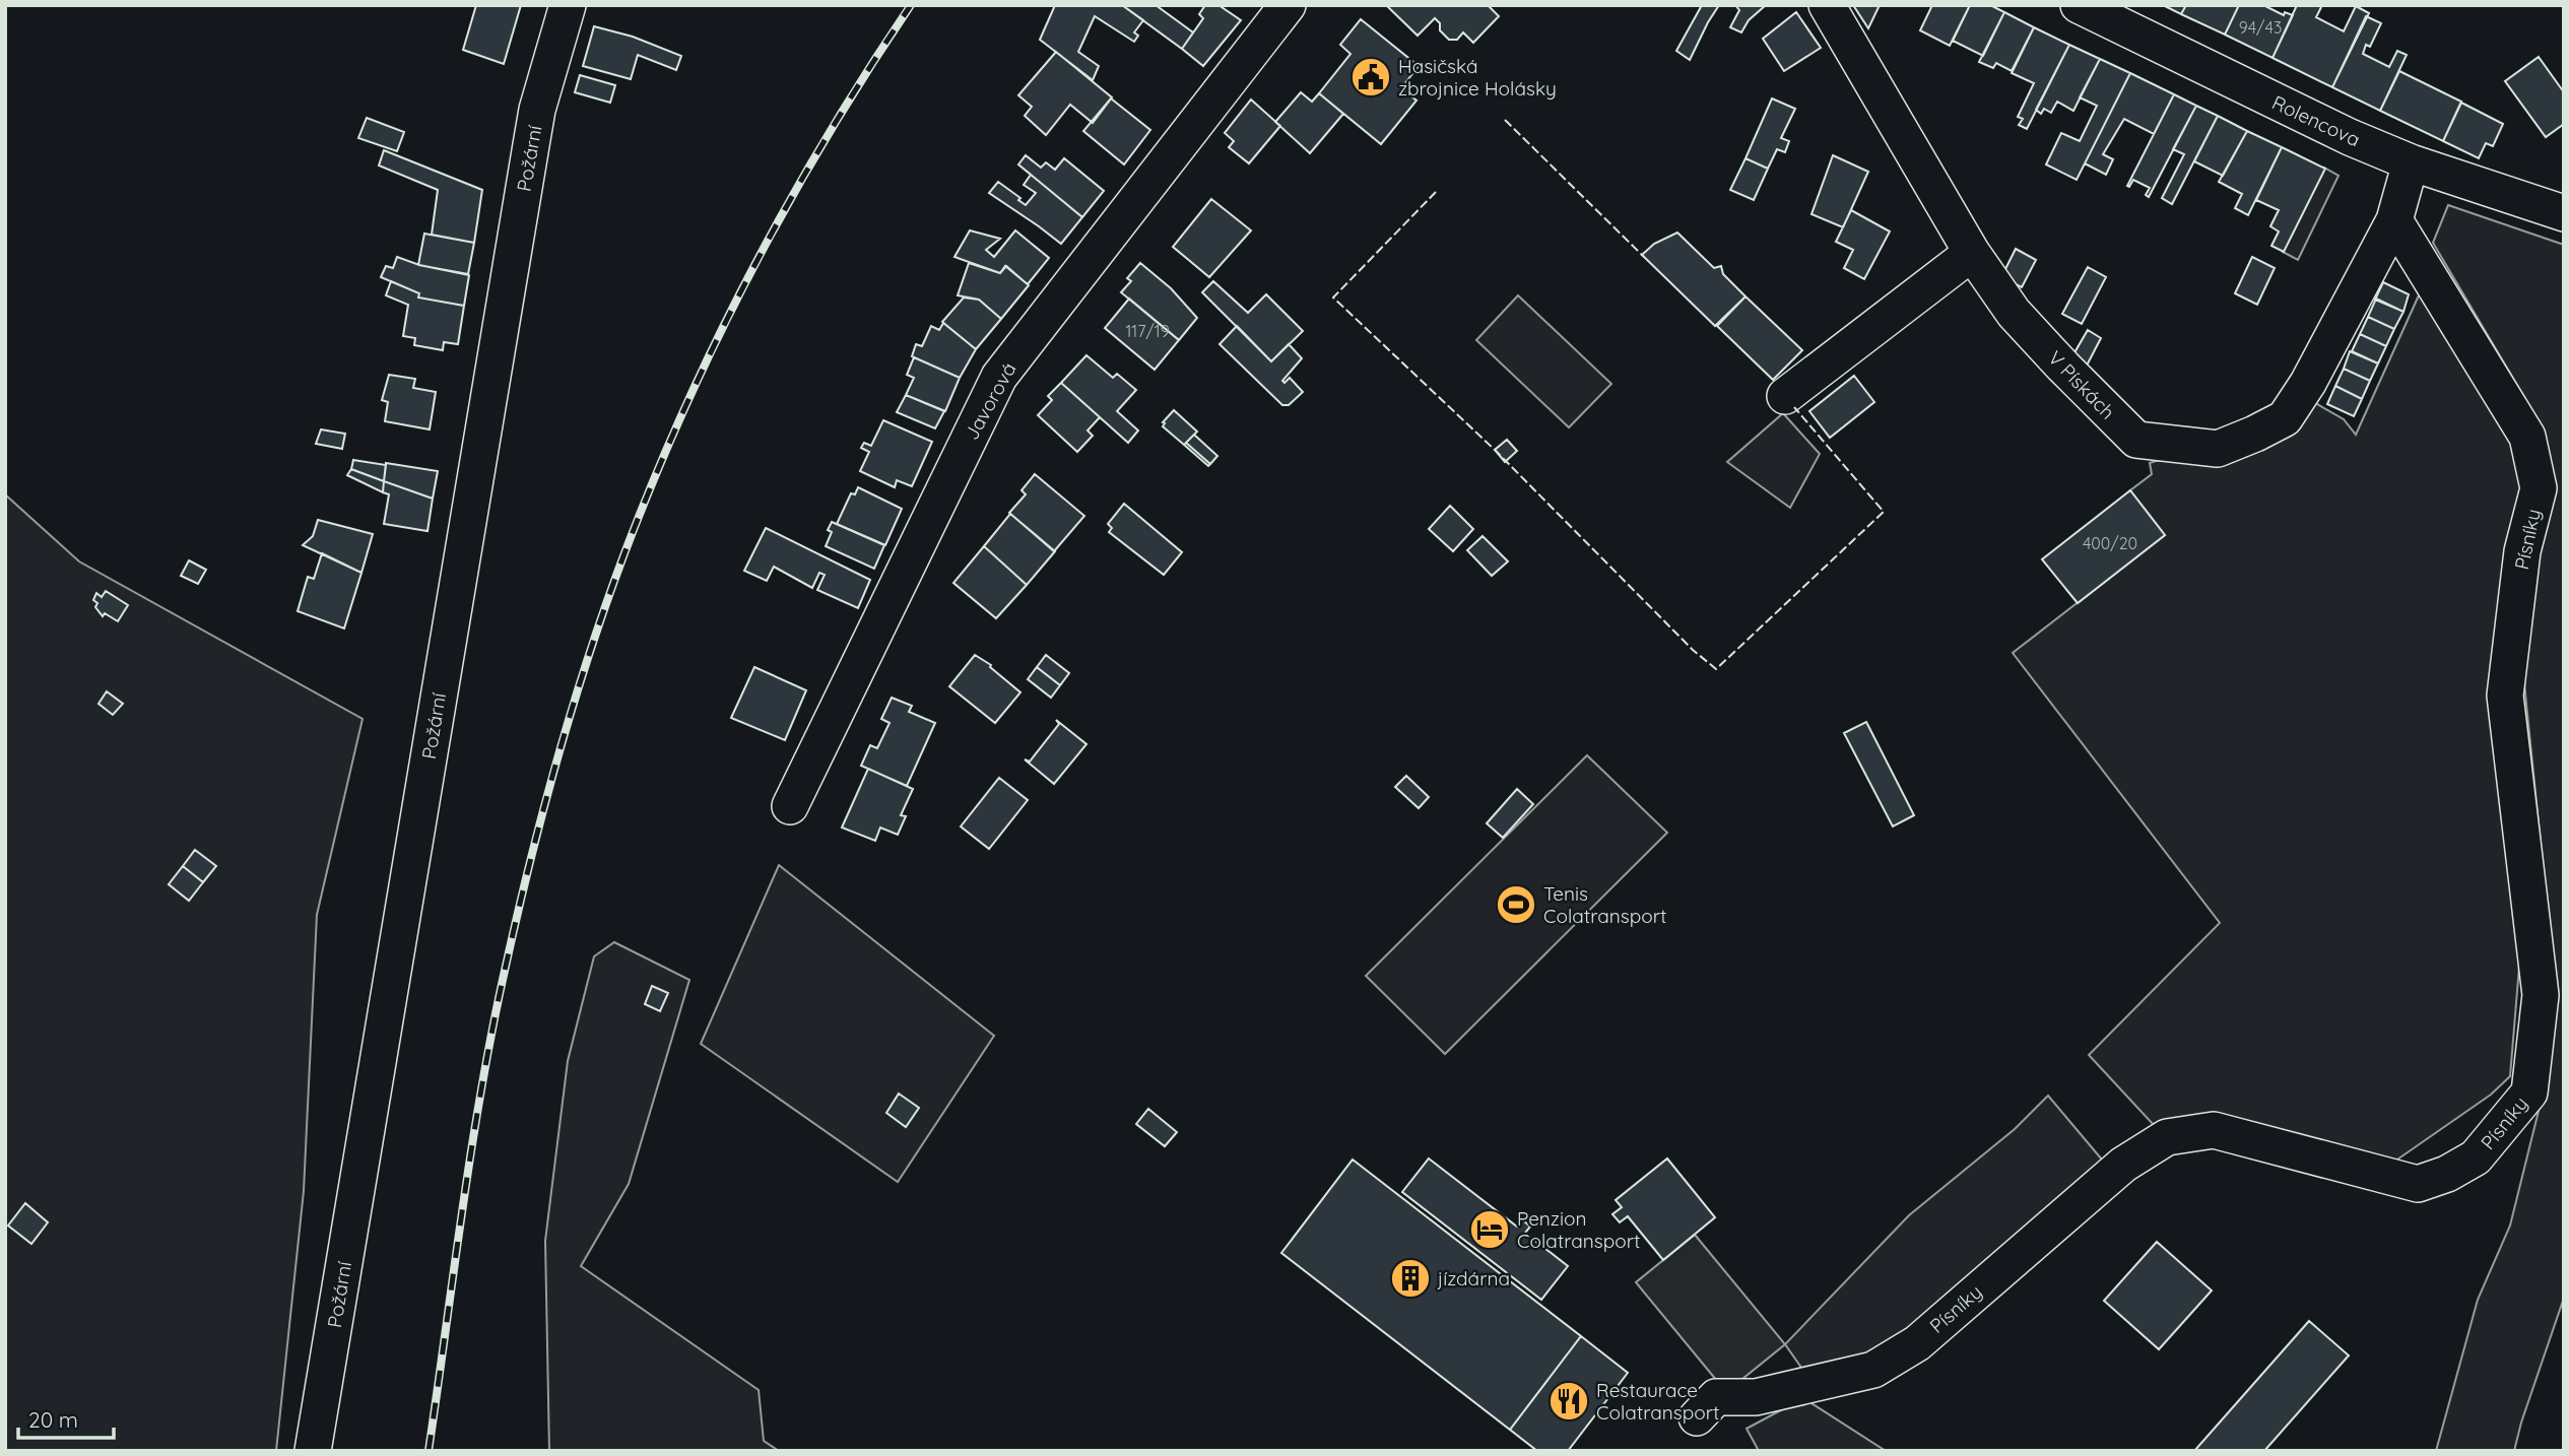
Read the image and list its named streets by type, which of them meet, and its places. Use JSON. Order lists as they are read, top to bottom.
{
  "streets": {
    "street": [
      "Rolencova",
      "Požární",
      "V Pískách",
      "Javorová",
      "Písníky"
    ]
  },
  "crossings": [
    ["V Pískách", "Písníky"]
  ],
  "places": {
    "public building": ["Hasičská zbrojnice Holásky"],
    "sports": ["Tenis Colatransport"],
    "hotel": ["Penzion Colatransport"],
    "building": ["jízdárna"],
    "restaurant": ["Restaurace Colatransport"]
  },
  "house_numbers": ["94/43", "117/19", "400/20"],
  "scale_bar": "20 m"
}
